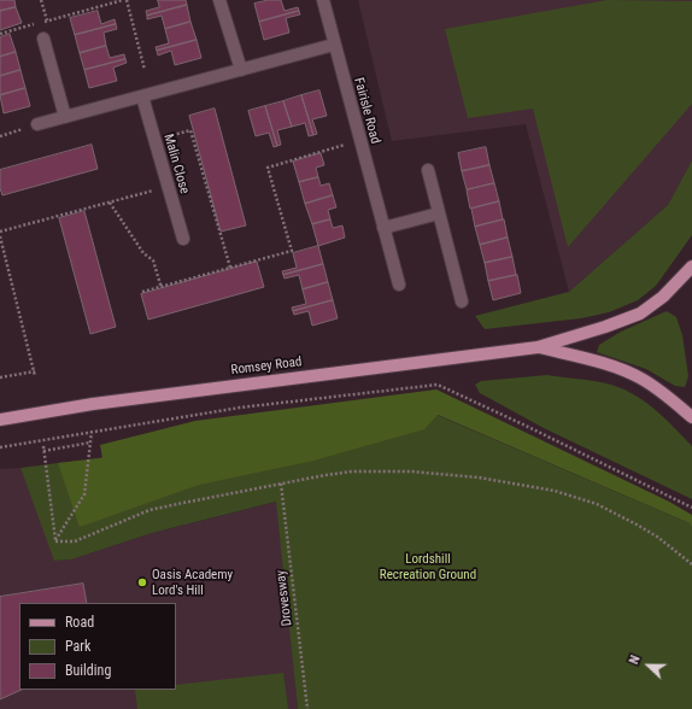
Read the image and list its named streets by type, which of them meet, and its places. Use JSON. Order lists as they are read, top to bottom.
{
  "streets": {
    "main road": ["Romsey Road"],
    "street": ["Fairisle Road", "Malin Close"],
    "path": ["Drovesway"]
  },
  "parks": ["Lordshill Recreation Ground"],
  "places": ["Oasis Academy Lord's Hill"],
  "legend": ["Road", "Park", "Building"],
  "north": "left"
}
